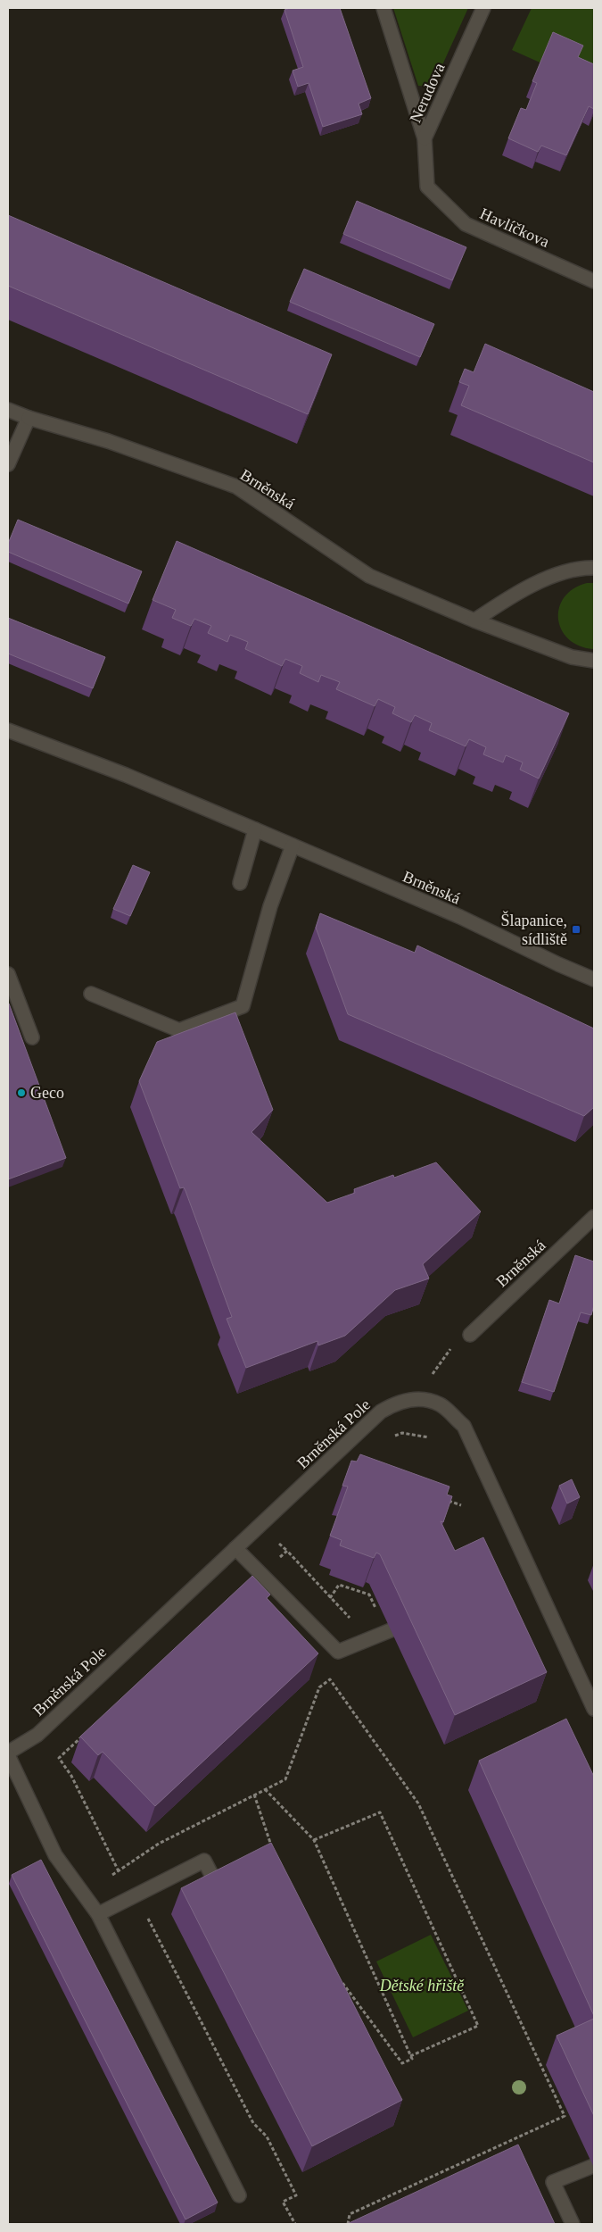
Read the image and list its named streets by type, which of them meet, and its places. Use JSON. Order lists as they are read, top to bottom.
{
  "streets": {
    "street": [
      "Nerudova",
      "Havlíčkova",
      "Brněnská",
      "Brněnská Pole"
    ]
  },
  "crossings": [
    ["Nerudova", "Havlíčkova"]
  ],
  "parks": ["Dětské hřiště"],
  "places": {
    "transit": ["Šlapanice, sídliště"],
    "other": ["Geco"]
  }
}
